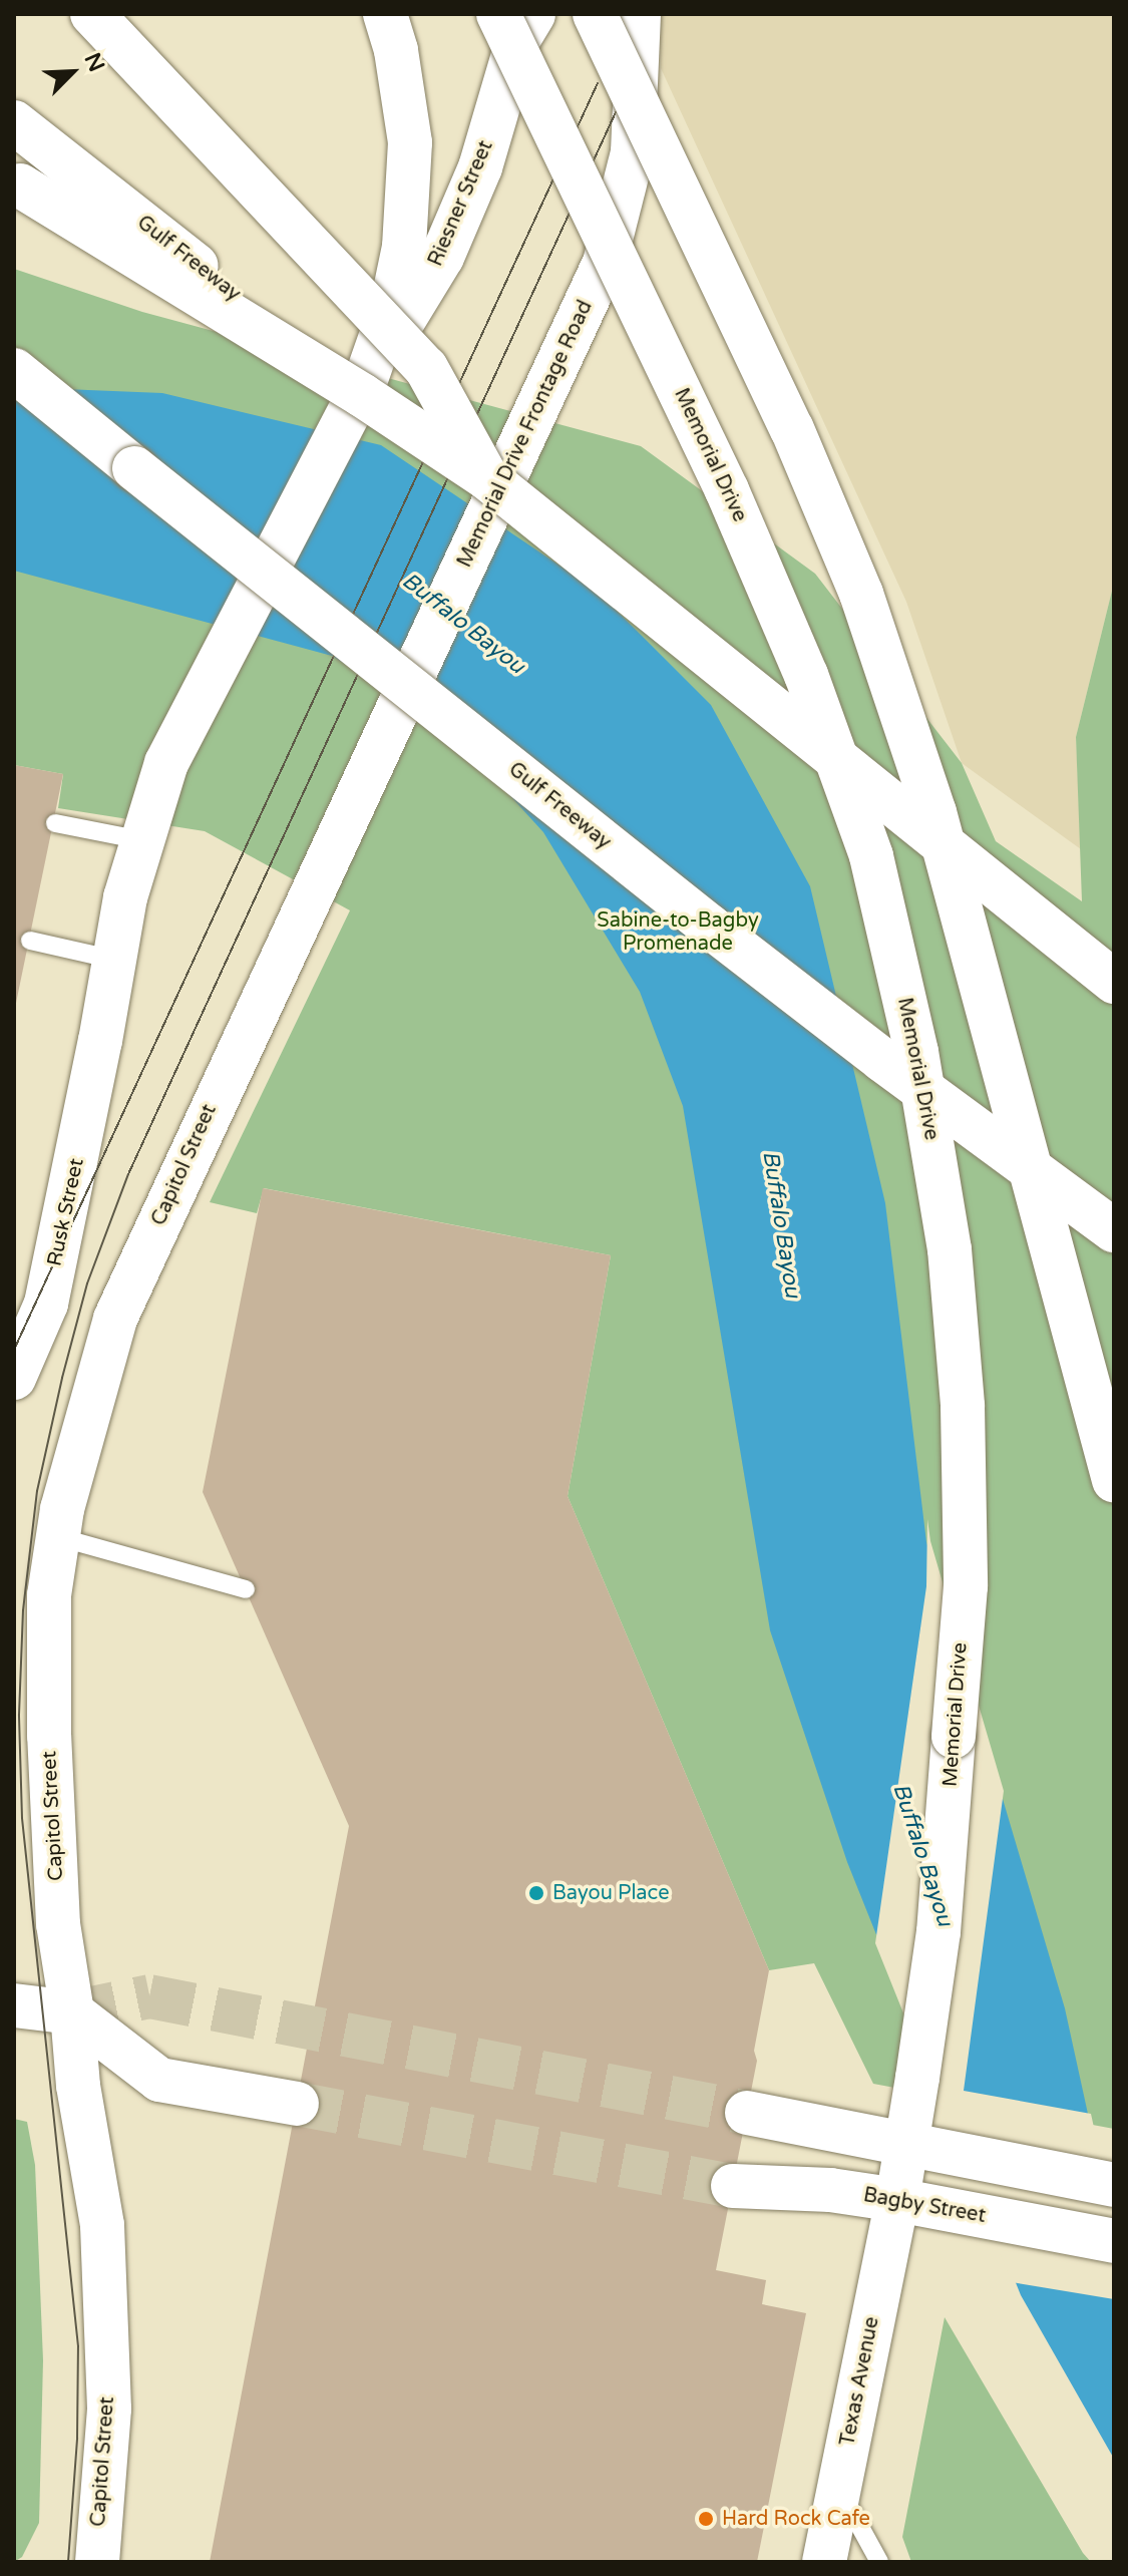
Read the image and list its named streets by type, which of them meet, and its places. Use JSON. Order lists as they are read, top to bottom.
{
  "streets": {
    "main road": [
      "Riesner Street",
      "Gulf Freeway",
      "Memorial Drive Frontage Road",
      "Memorial Drive",
      "Capitol Street",
      "Rusk Street",
      "Bagby Street",
      "Texas Avenue"
    ]
  },
  "crossings": [
    ["Memorial Drive Frontage Road", "Capitol Street"],
    ["Memorial Drive", "Bagby Street"],
    ["Memorial Drive", "Texas Avenue"],
    ["Bagby Street", "Texas Avenue"]
  ],
  "water": ["Buffalo Bayou"],
  "parks": ["Sabine-to-Bagby Promenade"],
  "places": ["Bayou Place", "Hard Rock Cafe"],
  "north": "top right"
}
